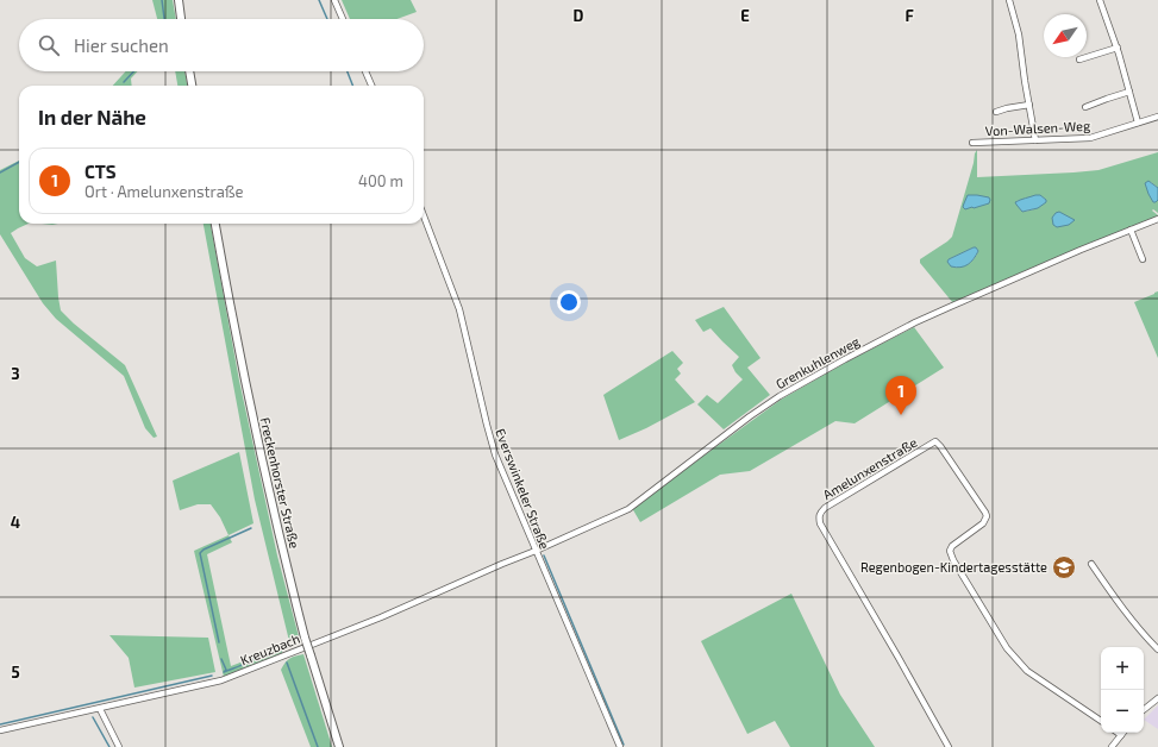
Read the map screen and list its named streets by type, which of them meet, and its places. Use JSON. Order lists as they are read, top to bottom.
{
  "streets": {
    "main road": ["Freckenhorster Straße"],
    "street": [
      "Von-Walsen-Weg",
      "Grenkuhlenweg",
      "Amelunxenstraße",
      "Everswinkeler Straße",
      "Kreuzbach"
    ]
  },
  "crossings": [
    ["Grenkuhlenweg", "Everswinkeler Straße"],
    ["Grenkuhlenweg", "Kreuzbach"],
    ["Everswinkeler Straße", "Kreuzbach"]
  ],
  "places": {
    "school or university": ["Regenbogen-Kindertagesstätte"]
  },
  "north": "bottom left",
  "page": {
    "search": "Hier suchen",
    "heading": "In der Nähe",
    "list": [
      {
        "mark": "1",
        "name": "CTS",
        "note": "Ort · Amelunxenstraße",
        "value": "400 m"
      }
    ],
    "pins": "1",
    "map_buttons": ["+", "−"]
  },
  "grid": {
    "columns": ["D", "E", "F"],
    "rows": ["3", "4", "5"]
  }
}
